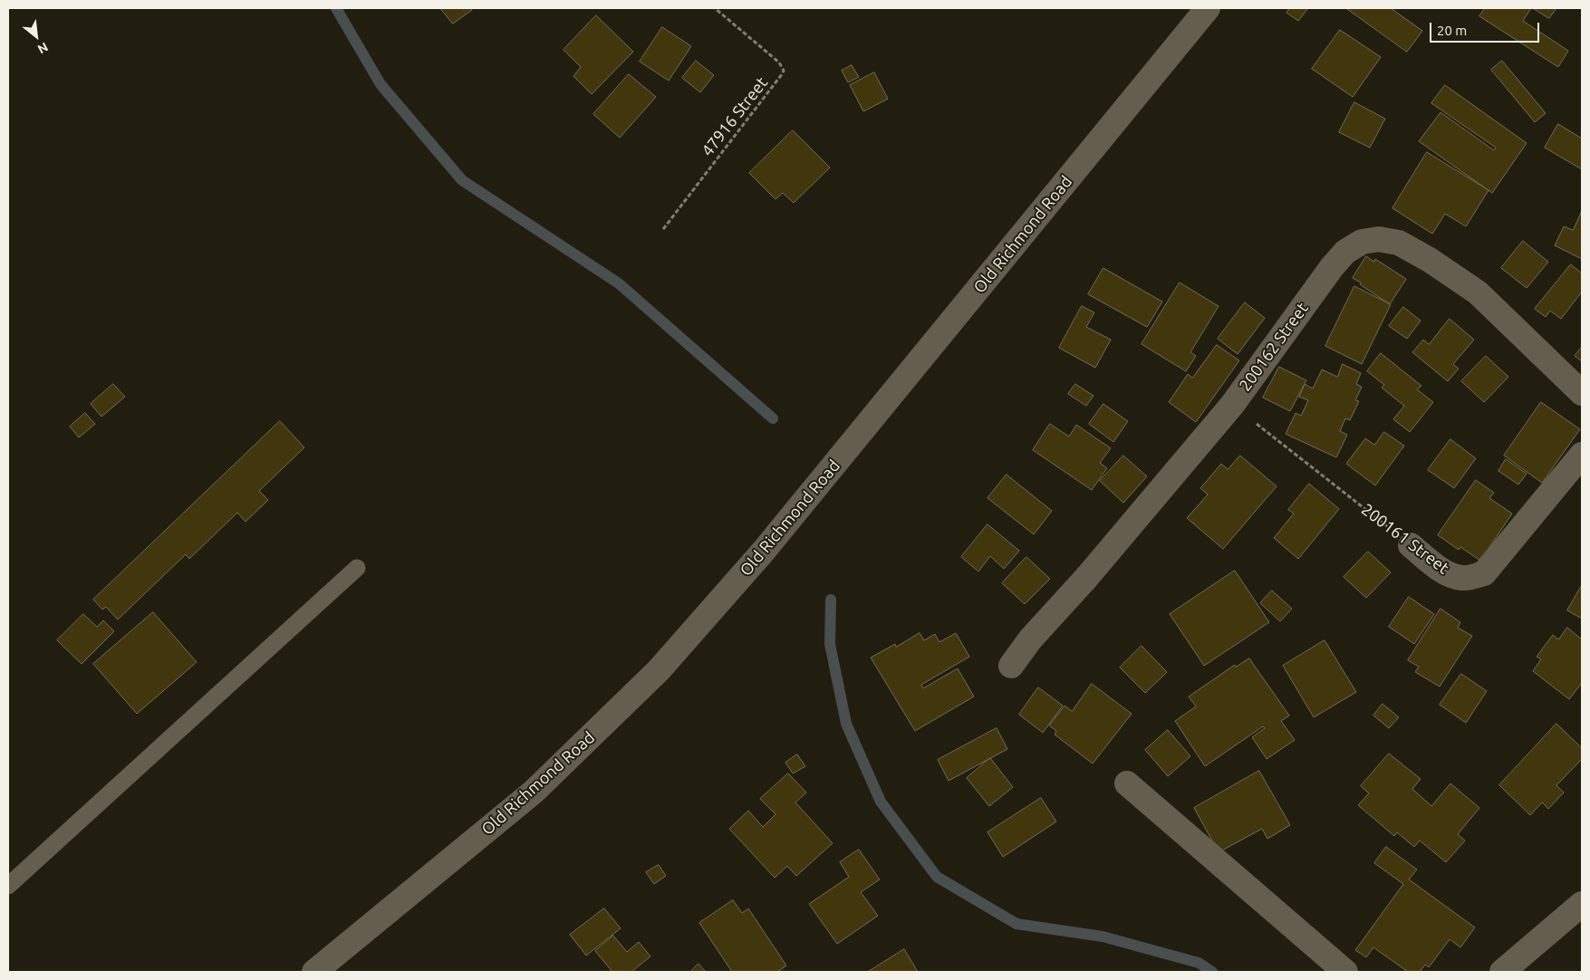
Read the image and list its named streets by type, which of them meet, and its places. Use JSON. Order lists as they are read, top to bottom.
{
  "streets": {
    "street": ["Old Richmond Road", "200162 Street", "200161 Street"],
    "path": ["47916 Street"]
  },
  "crossings": [
    ["200162 Street", "200161 Street"]
  ],
  "scale_bar": "20 m",
  "north": "bottom right"
}
